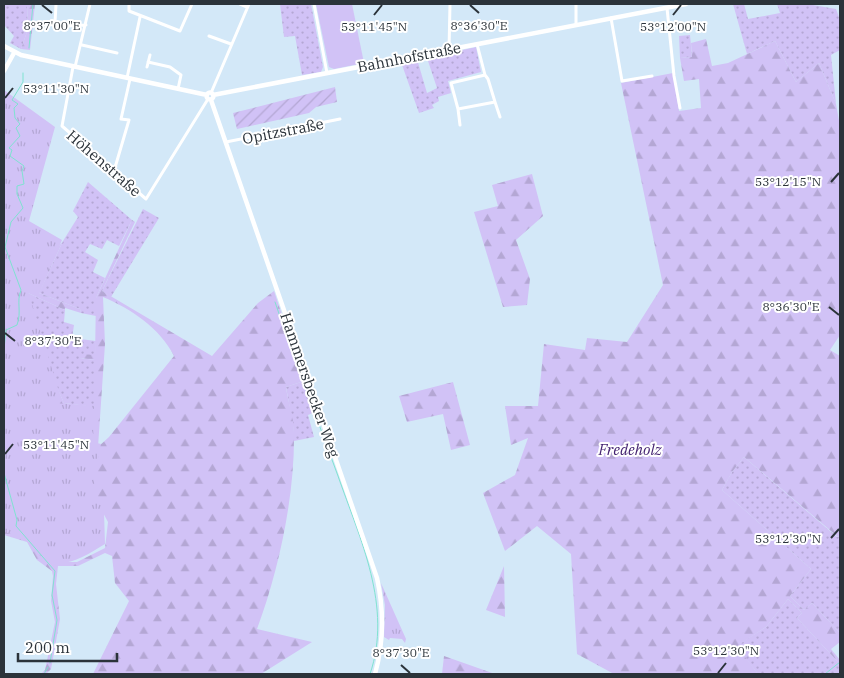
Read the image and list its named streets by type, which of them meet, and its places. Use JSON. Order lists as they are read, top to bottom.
{
  "streets": {
    "street": [
      "Bahnhofstraße",
      "Opitzstraße",
      "Höhenstraße",
      "Hammersbecker Weg"
    ]
  },
  "crossings": [
    ["Bahnhofstraße", "Höhenstraße"],
    ["Bahnhofstraße", "Hammersbecker Weg"],
    ["Opitzstraße", "Hammersbecker Weg"],
    ["Höhenstraße", "Hammersbecker Weg"]
  ],
  "parks": ["Fredeholz"],
  "scale_bar": "200 m",
  "coordinates": [
    "8°37'00\"E",
    "8°36'30\"E",
    "53°11'45\"N",
    "53°12'00\"N",
    "53°11'30\"N",
    "53°12'15\"N",
    "8°37'30\"E",
    "53°12'30\"N"
  ]
}
